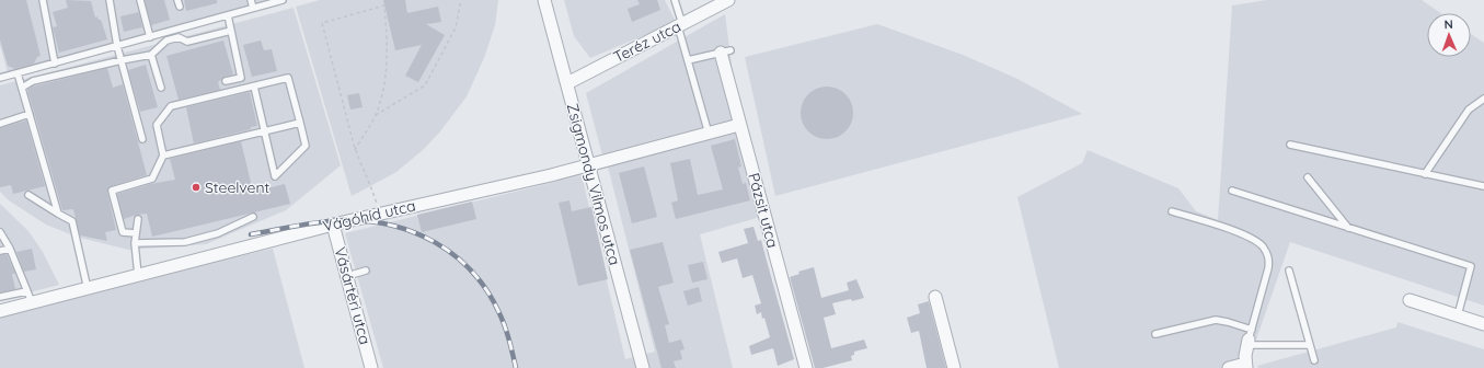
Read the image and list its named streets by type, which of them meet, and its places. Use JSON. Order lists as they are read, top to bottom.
{
  "streets": {
    "street": [
      "Teréz utca",
      "Zsigmondy Vilmos utca",
      "Pázsit utca",
      "Vágóhíd utca",
      "Vásártéri utca"
    ]
  },
  "crossings": [
    ["Teréz utca", "Zsigmondy Vilmos utca"],
    ["Zsigmondy Vilmos utca", "Vágóhíd utca"],
    ["Pázsit utca", "Vágóhíd utca"],
    ["Vágóhíd utca", "Vásártéri utca"]
  ],
  "places": ["Steelvent"],
  "north": "top"
}
